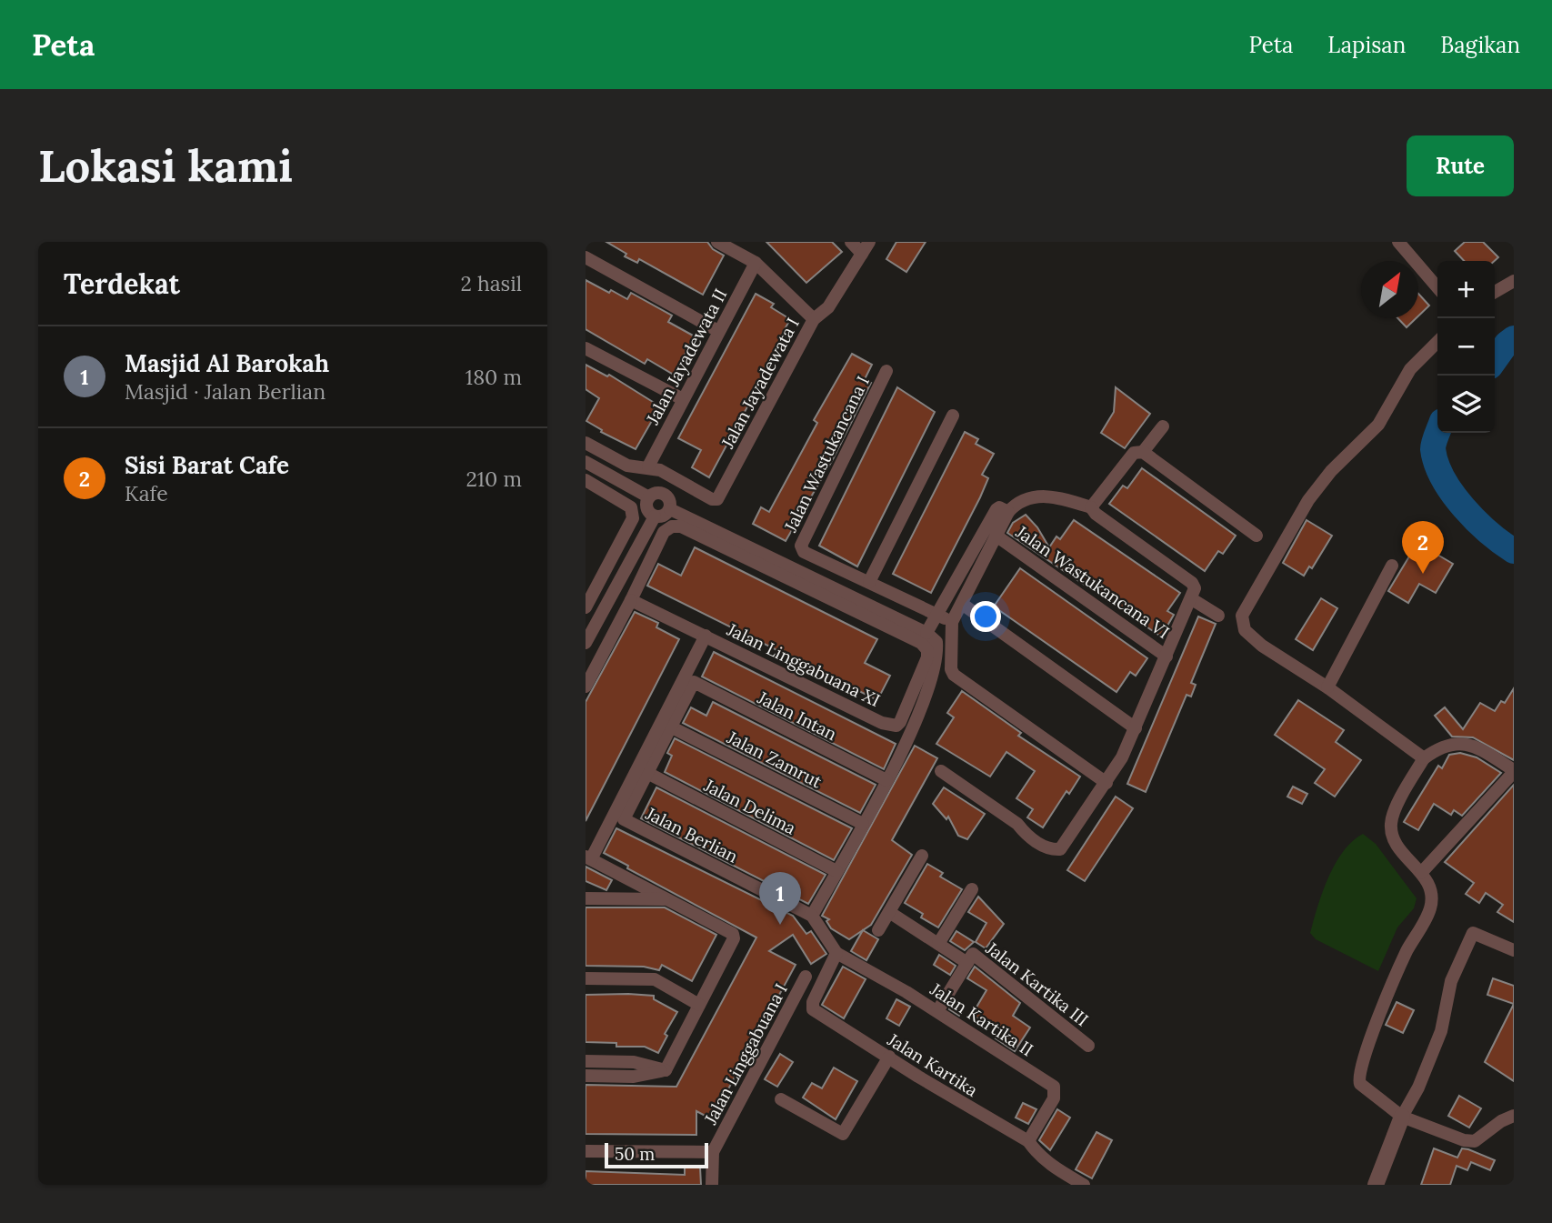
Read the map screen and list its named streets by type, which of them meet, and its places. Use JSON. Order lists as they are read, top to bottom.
{
  "streets": {
    "street": [
      "Jalan Jayadewata II",
      "Jalan Jayadewata I",
      "Jalan Wastukancana I",
      "Jalan Wastukancana VI",
      "Jalan Linggabuana XI",
      "Jalan Intan",
      "Jalan Zamrut",
      "Jalan Delima",
      "Jalan Berlian",
      "Jalan Kartika III",
      "Jalan Kartika II",
      "Jalan Linggabuana I",
      "Jalan Kartika"
    ]
  },
  "crossings": [
    ["Jalan Jayadewata II", "Jalan Jayadewata I"],
    ["Jalan Intan", "Jalan Zamrut"],
    ["Jalan Delima", "Jalan Berlian"],
    ["Jalan Kartika III", "Jalan Kartika II"],
    ["Jalan Kartika II", "Jalan Kartika"]
  ],
  "scale_bar": "50 m",
  "north": "top right",
  "page": {
    "header": "Peta",
    "nav": ["Peta", "Lapisan", "Bagikan"],
    "buttons": "Rute",
    "title": "Lokasi kami",
    "heading": ["Terdekat", "2 hasil"],
    "map_buttons": ["+", "−"],
    "list": [
      {
        "mark": "1",
        "name": "Masjid Al Barokah",
        "note": "Masjid · Jalan Berlian",
        "value": "180 m"
      },
      {
        "mark": "2",
        "name": "Sisi Barat Cafe",
        "note": "Kafe",
        "value": "210 m"
      }
    ],
    "pins": ["2", "1"],
    "scale": "50 m"
  }
}
